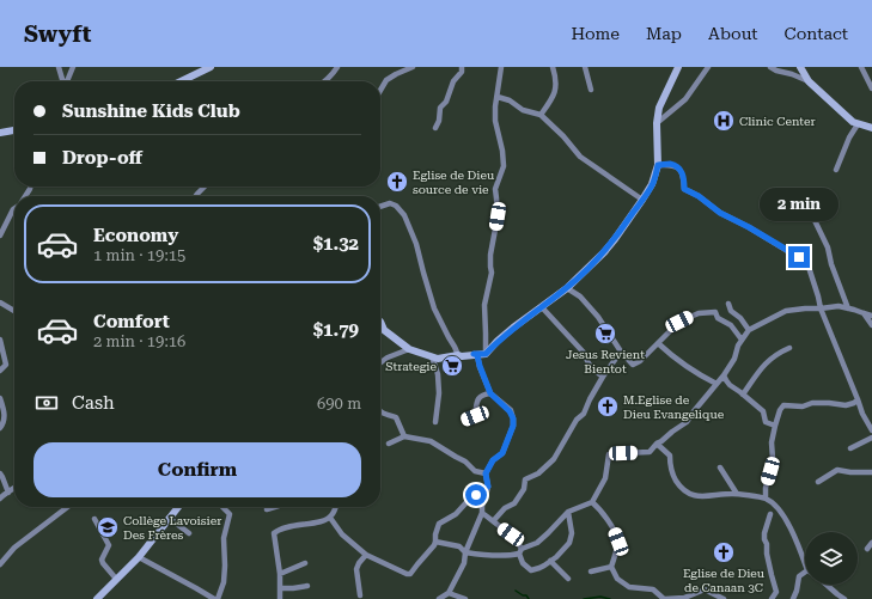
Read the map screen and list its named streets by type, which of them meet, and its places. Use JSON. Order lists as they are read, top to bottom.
{
  "places": {
    "hospital": ["Clinic Center"],
    "church": ["Eglise de Dieu source de vie", "M.Eglise de Dieu Evangelique", "Eglise de Dieu de Canaan 3C"],
    "supermarket": ["Jesus Revient Bientot", "Strategie"],
    "school or university": ["Collège Lavoisier Des Frères"]
  },
  "page": {
    "header": "Swyft",
    "nav": [
      "Home",
      "Map",
      "About",
      "Contact"
    ],
    "banner": ["Sunshine Kids Club", "Drop-off"],
    "bubble": "2 min",
    "list": [
      {
        "name": "Economy",
        "note": "1 min · 19:15",
        "value": "$1.32"
      },
      {
        "name": "Comfort",
        "note": "2 min · 19:16",
        "value": "$1.79"
      }
    ],
    "pay": ["Cash", "690 m"],
    "buttons": "Confirm"
  }
}
